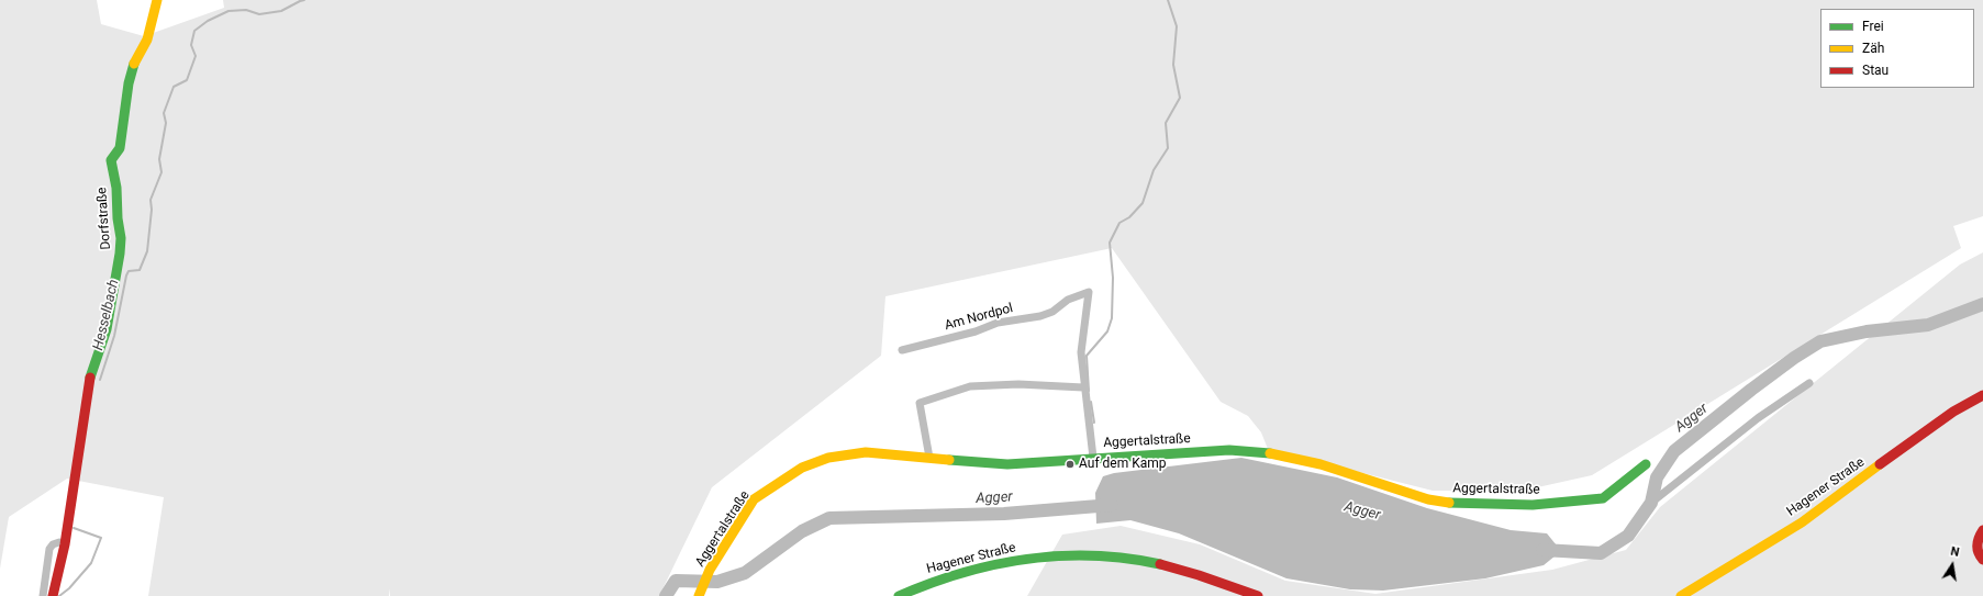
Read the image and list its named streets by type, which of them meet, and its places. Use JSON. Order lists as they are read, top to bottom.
{
  "streets": {
    "street": [
      "Dorfstraße",
      "Am Nordpol",
      "Aggertalstraße",
      "Hagener Straße"
    ]
  },
  "water": ["Hesselbach", "Agger"],
  "places": ["Auf dem Kamp"],
  "legend": ["Frei", "Zäh", "Stau"],
  "north": "top"
}
